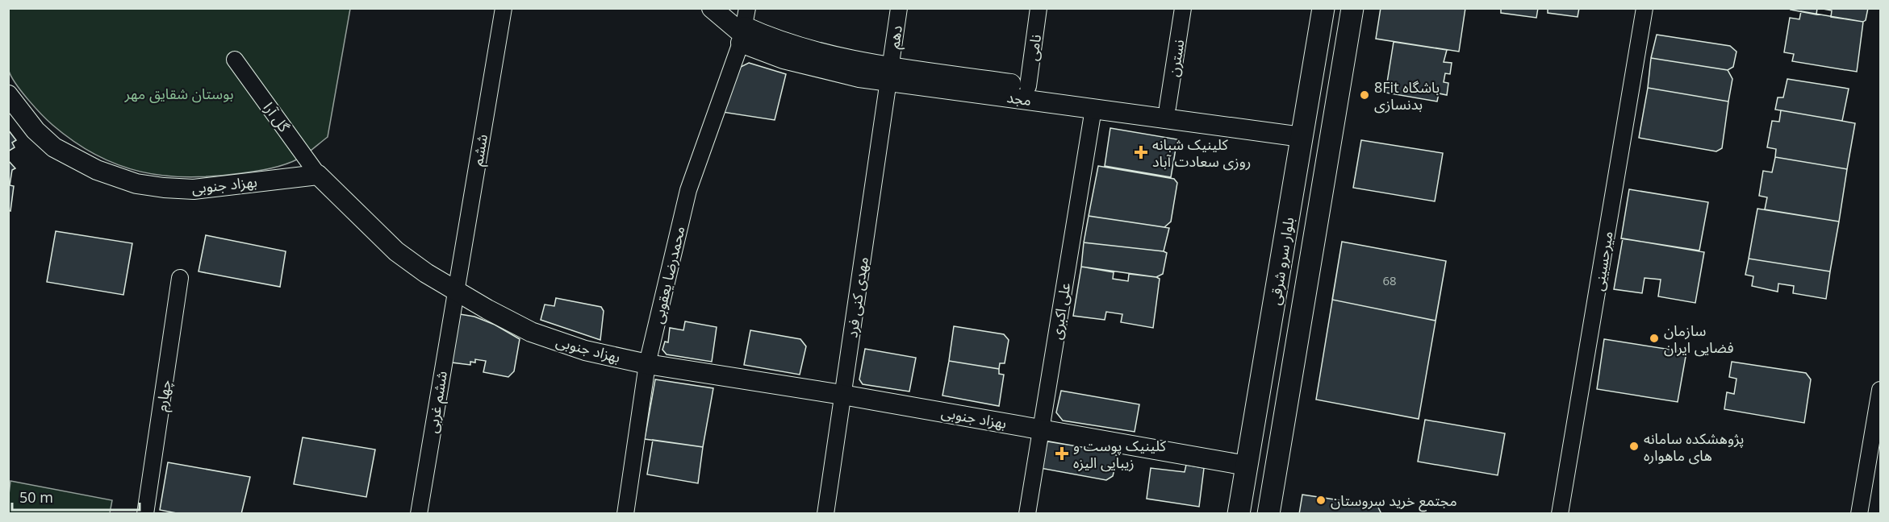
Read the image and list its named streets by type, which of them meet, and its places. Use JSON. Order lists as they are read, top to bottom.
{
  "streets": {
    "main road": ["بلوار سرو شرقی"],
    "street": [
      "دهم",
      "نامی",
      "نسترن",
      "مجد",
      "گل آرا",
      "ششم",
      "بهزاد جنوبی",
      "میرحسینی",
      "محمدرضا یعقوبی",
      "مهدی کنی فرد",
      "علی اکبری",
      "چهارم",
      "ششم غربی"
    ]
  },
  "crossings": [
    ["دهم", "مجد"],
    ["دهم", "مهدی کنی فرد"],
    ["نامی", "مجد"],
    ["نسترن", "مجد"],
    ["مجد", "بلوار سرو شرقی"],
    ["مجد", "محمدرضا یعقوبی"],
    ["مجد", "مهدی کنی فرد"],
    ["مجد", "علی اکبری"],
    ["گل آرا", "بهزاد جنوبی"],
    ["ششم", "بهزاد جنوبی"],
    ["ششم", "ششم غربی"],
    ["بهزاد جنوبی", "بلوار سرو شرقی"],
    ["بهزاد جنوبی", "محمدرضا یعقوبی"],
    ["بهزاد جنوبی", "مهدی کنی فرد"],
    ["بهزاد جنوبی", "علی اکبری"],
    ["بهزاد جنوبی", "ششم غربی"]
  ],
  "parks": ["بوستان شقایق مهر"],
  "places": {
    "other": [
      "8Fit باشگاه بدنسازی",
      "سازمان فضایی ایران",
      "پژوهشکده سامانه های ماهواره",
      "مجتمع خرید سروستان"
    ],
    "health": ["کلینیک شبانه روزی سعادت آباد", "کلینیک پوست و زیبایی الیزه"]
  },
  "house_numbers": ["68"],
  "scale_bar": "50 m"
}
